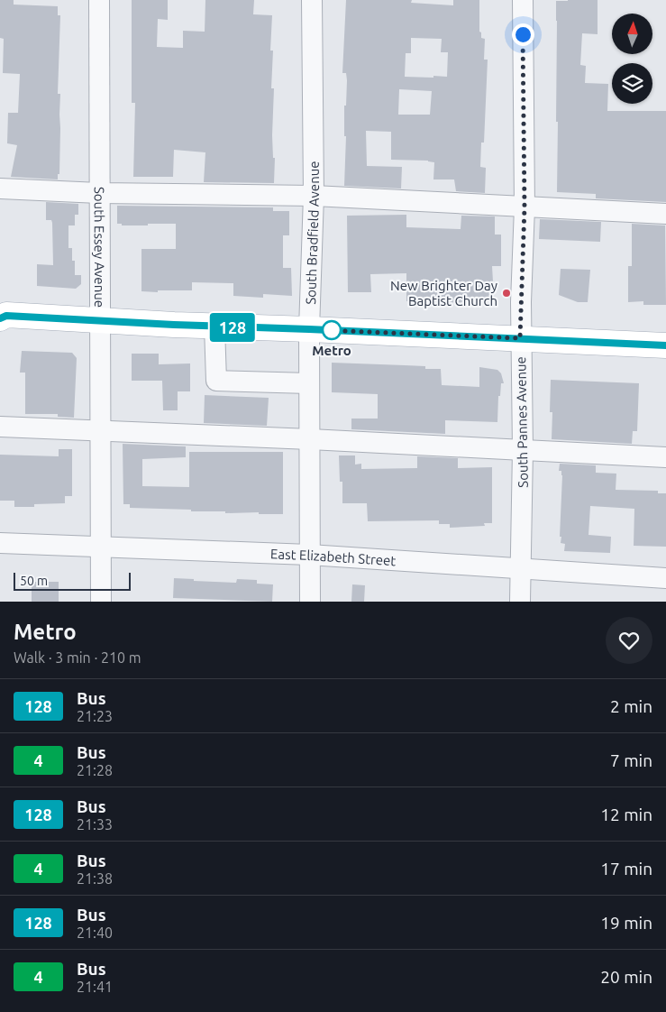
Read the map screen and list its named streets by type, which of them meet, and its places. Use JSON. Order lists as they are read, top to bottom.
{
  "streets": {
    "street": [
      "South Bradfield Avenue",
      "South Essey Avenue",
      "South Pannes Avenue",
      "East Elizabeth Street"
    ]
  },
  "crossings": [
    ["South Bradfield Avenue", "East Elizabeth Street"],
    ["South Essey Avenue", "East Elizabeth Street"],
    ["South Pannes Avenue", "East Elizabeth Street"]
  ],
  "places": ["New Brighter Day Baptist Church", "Metro"],
  "lines": ["bus line 128"],
  "scale_bar": "50 m",
  "north": "top",
  "page": {
    "on_map": "128",
    "scale": "50 m",
    "heading": ["Metro", "Walk · 3 min · 210 m"],
    "list": [
      {
        "mark": "128",
        "name": "Bus",
        "note": "21:23",
        "value": "2 min"
      },
      {
        "mark": "4",
        "name": "Bus",
        "note": "21:28",
        "value": "7 min"
      },
      {
        "mark": "128",
        "name": "Bus",
        "note": "21:33",
        "value": "12 min"
      },
      {
        "mark": "4",
        "name": "Bus",
        "note": "21:38",
        "value": "17 min"
      },
      {
        "mark": "128",
        "name": "Bus",
        "note": "21:40",
        "value": "19 min"
      },
      {
        "mark": "4",
        "name": "Bus",
        "note": "21:41",
        "value": "20 min"
      }
    ]
  }
}
